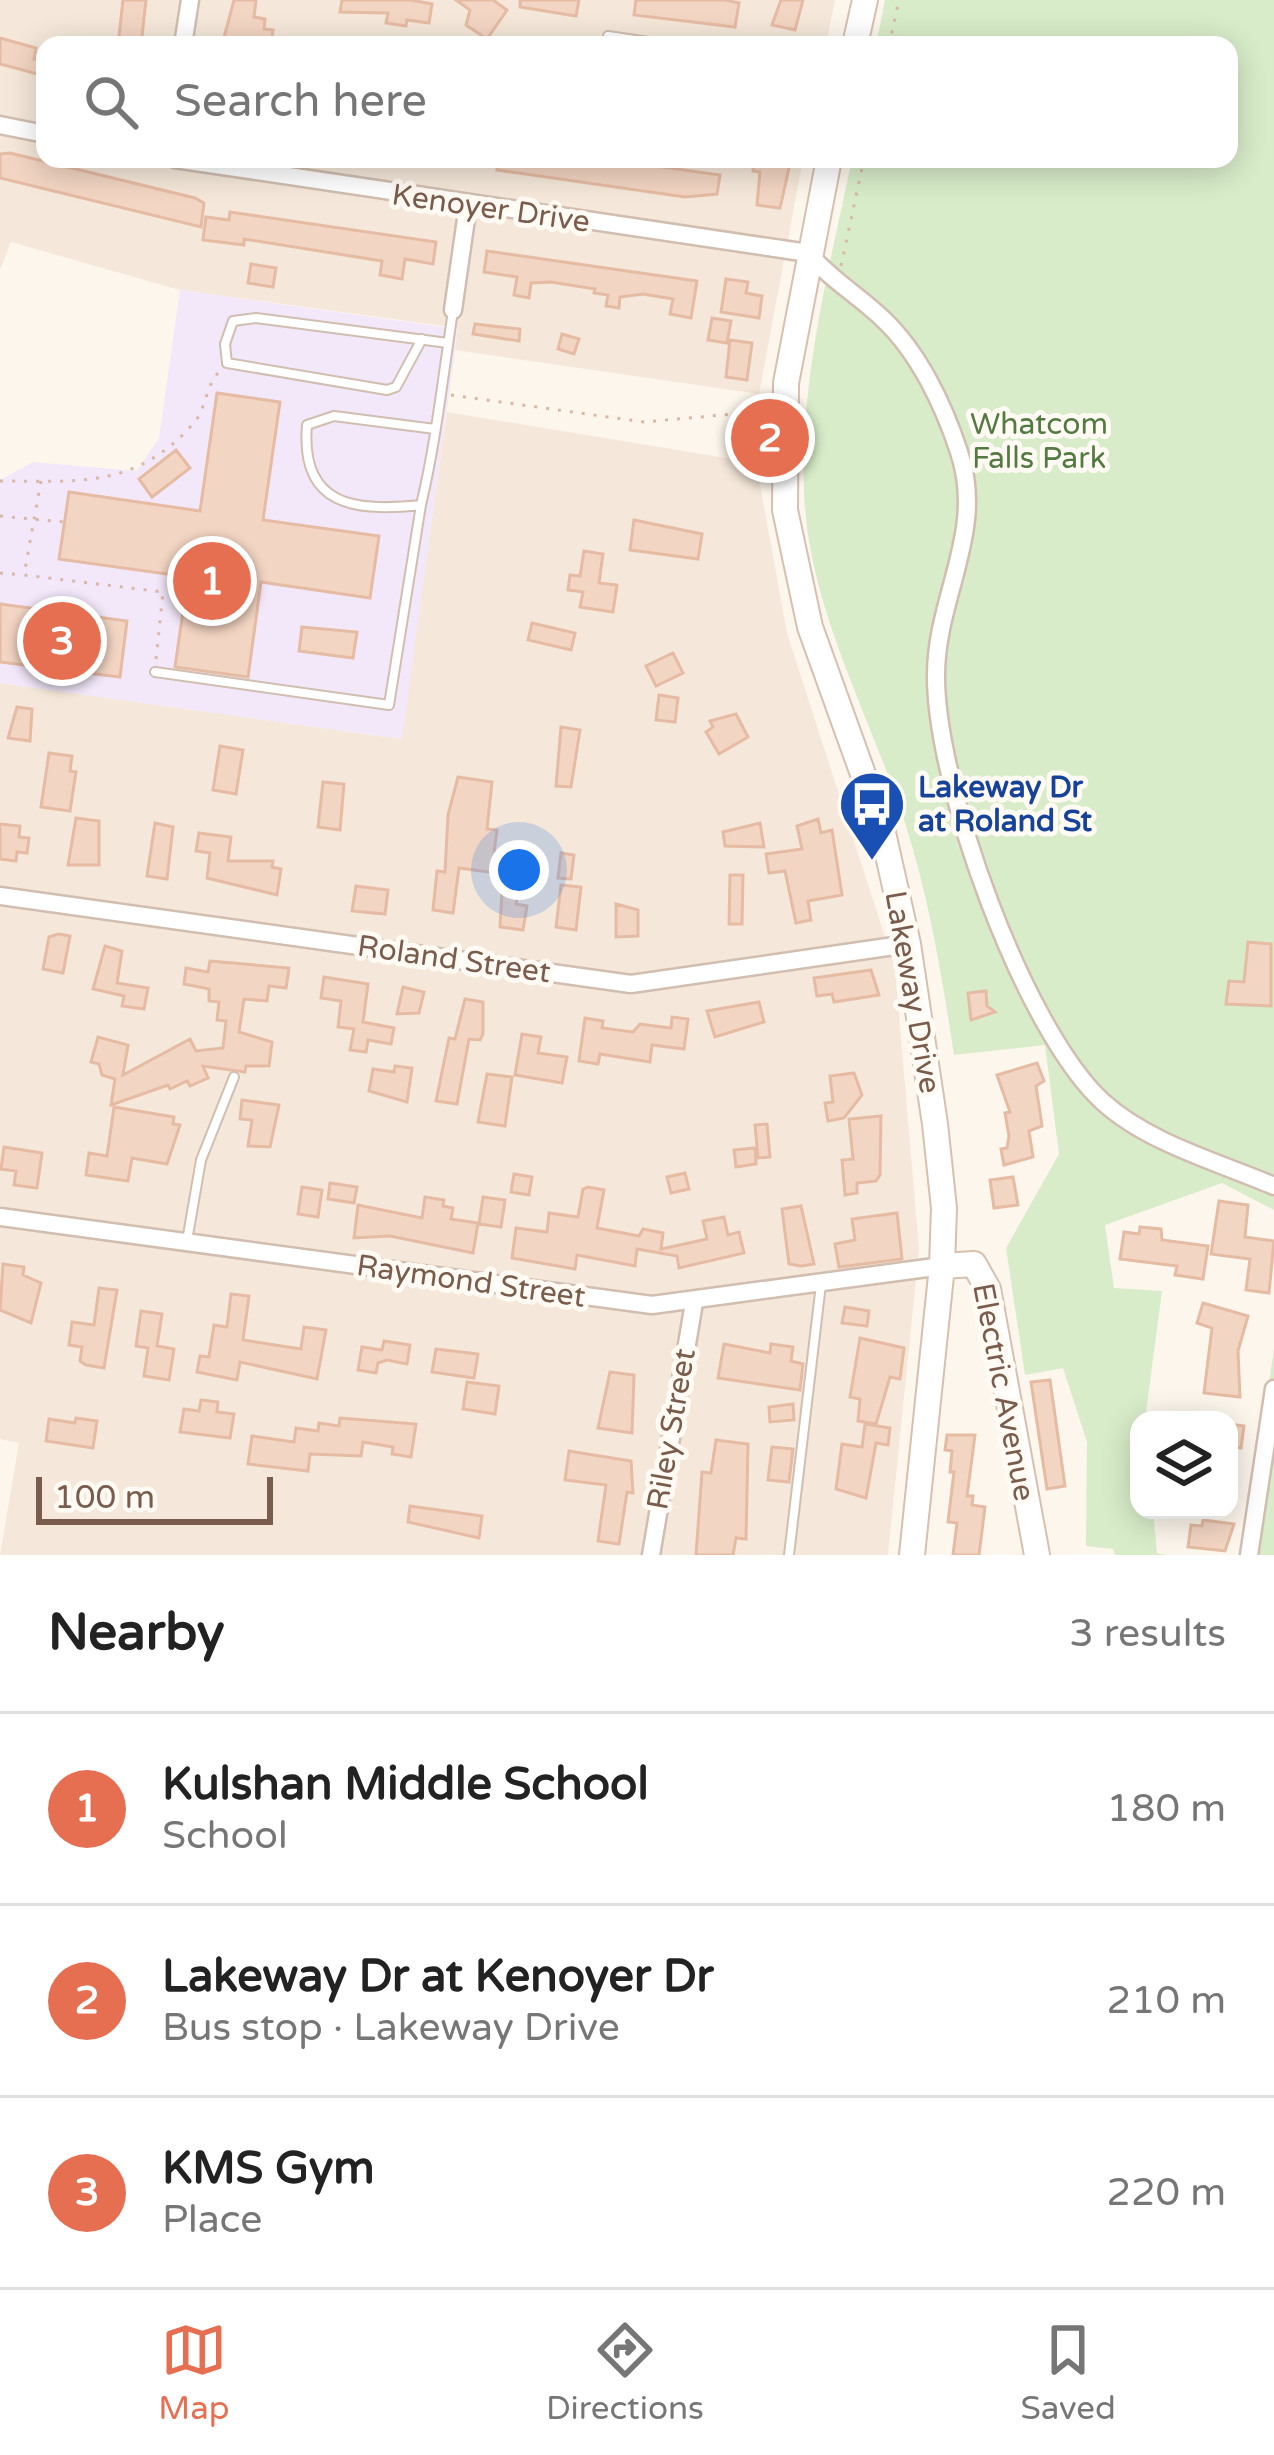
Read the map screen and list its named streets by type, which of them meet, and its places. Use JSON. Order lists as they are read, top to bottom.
{
  "streets": {
    "main road": ["Lakeway Drive", "Electric Avenue"],
    "street": [
      "Kenoyer Drive",
      "Roland Street",
      "Raymond Street",
      "Riley Street"
    ]
  },
  "crossings": [
    ["Kenoyer Drive", "Lakeway Drive"],
    ["Roland Street", "Lakeway Drive"],
    ["Lakeway Drive", "Raymond Street"],
    ["Lakeway Drive", "Electric Avenue"],
    ["Raymond Street", "Electric Avenue"],
    ["Raymond Street", "Riley Street"]
  ],
  "parks": ["Whatcom Falls Park"],
  "places": {
    "bus stop": ["Lakeway Dr at Roland St"]
  },
  "scale_bar": "100 m",
  "page": {
    "search": "Search here",
    "pins": ["2", "1", "3"],
    "scale": "100 m",
    "heading": ["Nearby", "3 results"],
    "list": [
      {
        "mark": "1",
        "name": "Kulshan Middle School",
        "note": "School",
        "value": "180 m"
      },
      {
        "mark": "2",
        "name": "Lakeway Dr at Kenoyer Dr",
        "note": "Bus stop · Lakeway Drive",
        "value": "210 m"
      },
      {
        "mark": "3",
        "name": "KMS Gym",
        "note": "Place",
        "value": "220 m"
      }
    ],
    "nav": ["Map", "Directions", "Saved"]
  }
}
